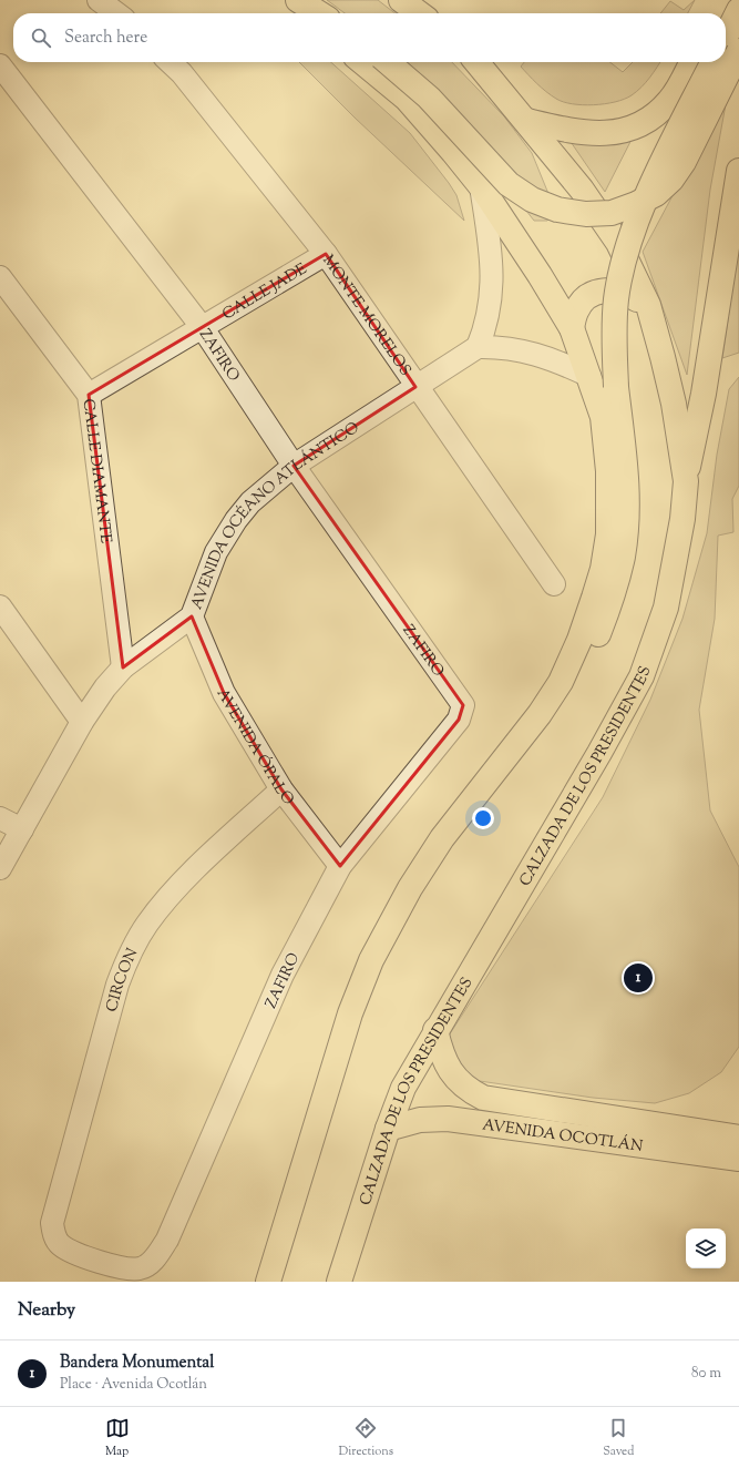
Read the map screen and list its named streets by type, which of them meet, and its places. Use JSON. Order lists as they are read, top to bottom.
{
  "streets": {
    "main road": ["CALZADA DE LOS PRESIDENTES", "AVENIDA OCOTLÁN"],
    "street": [
      "CALLE JADE",
      "MONTE MORELOS",
      "ZAFIRO",
      "CALLE DIAMANTE",
      "AVENIDA OCÉANO ATLÁNTICO",
      "AVENIDA ÓPALO",
      "CIRCON"
    ]
  },
  "crossings": [
    ["CALLE JADE", "MONTE MORELOS"],
    ["CALLE JADE", "ZAFIRO"],
    ["CALLE JADE", "CALLE DIAMANTE"],
    ["MONTE MORELOS", "AVENIDA OCÉANO ATLÁNTICO"],
    ["ZAFIRO", "AVENIDA OCÉANO ATLÁNTICO"],
    ["ZAFIRO", "AVENIDA ÓPALO"],
    ["ZAFIRO", "CIRCON"],
    ["CALLE DIAMANTE", "AVENIDA OCÉANO ATLÁNTICO"],
    ["AVENIDA OCÉANO ATLÁNTICO", "AVENIDA ÓPALO"],
    ["AVENIDA ÓPALO", "CIRCON"],
    ["CALZADA DE LOS PRESIDENTES", "AVENIDA OCOTLÁN"]
  ],
  "page": {
    "search": "Search here",
    "pins": "1",
    "heading": "Nearby",
    "list": [
      {
        "mark": "1",
        "name": "Bandera Monumental",
        "note": "Place · Avenida Ocotlán",
        "value": "80 m"
      }
    ],
    "nav": ["Map", "Directions", "Saved"]
  }
}
